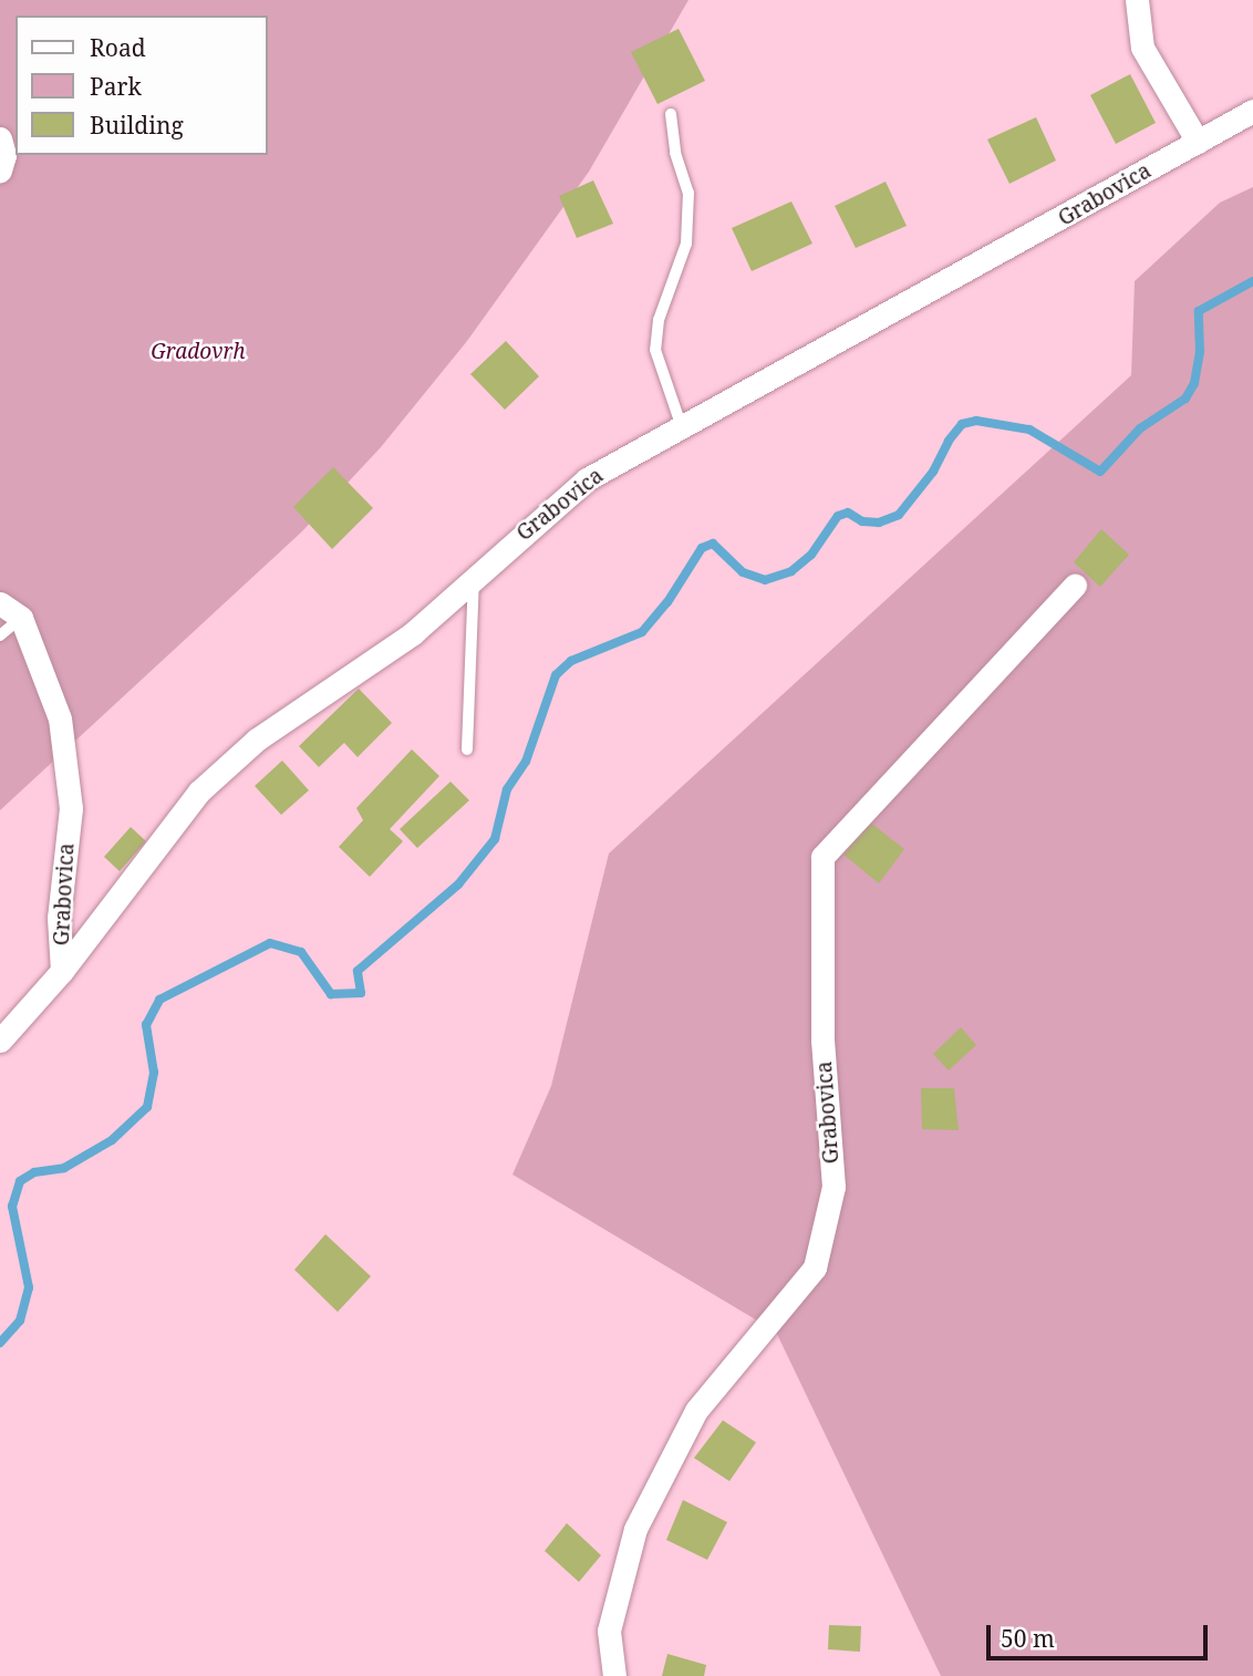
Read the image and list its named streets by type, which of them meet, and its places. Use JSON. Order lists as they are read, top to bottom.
{
  "streets": {
    "street": ["Grabovica"]
  },
  "parks": ["Gradovrh"],
  "legend": ["Road", "Park", "Building"],
  "scale_bar": "50 m"
}
